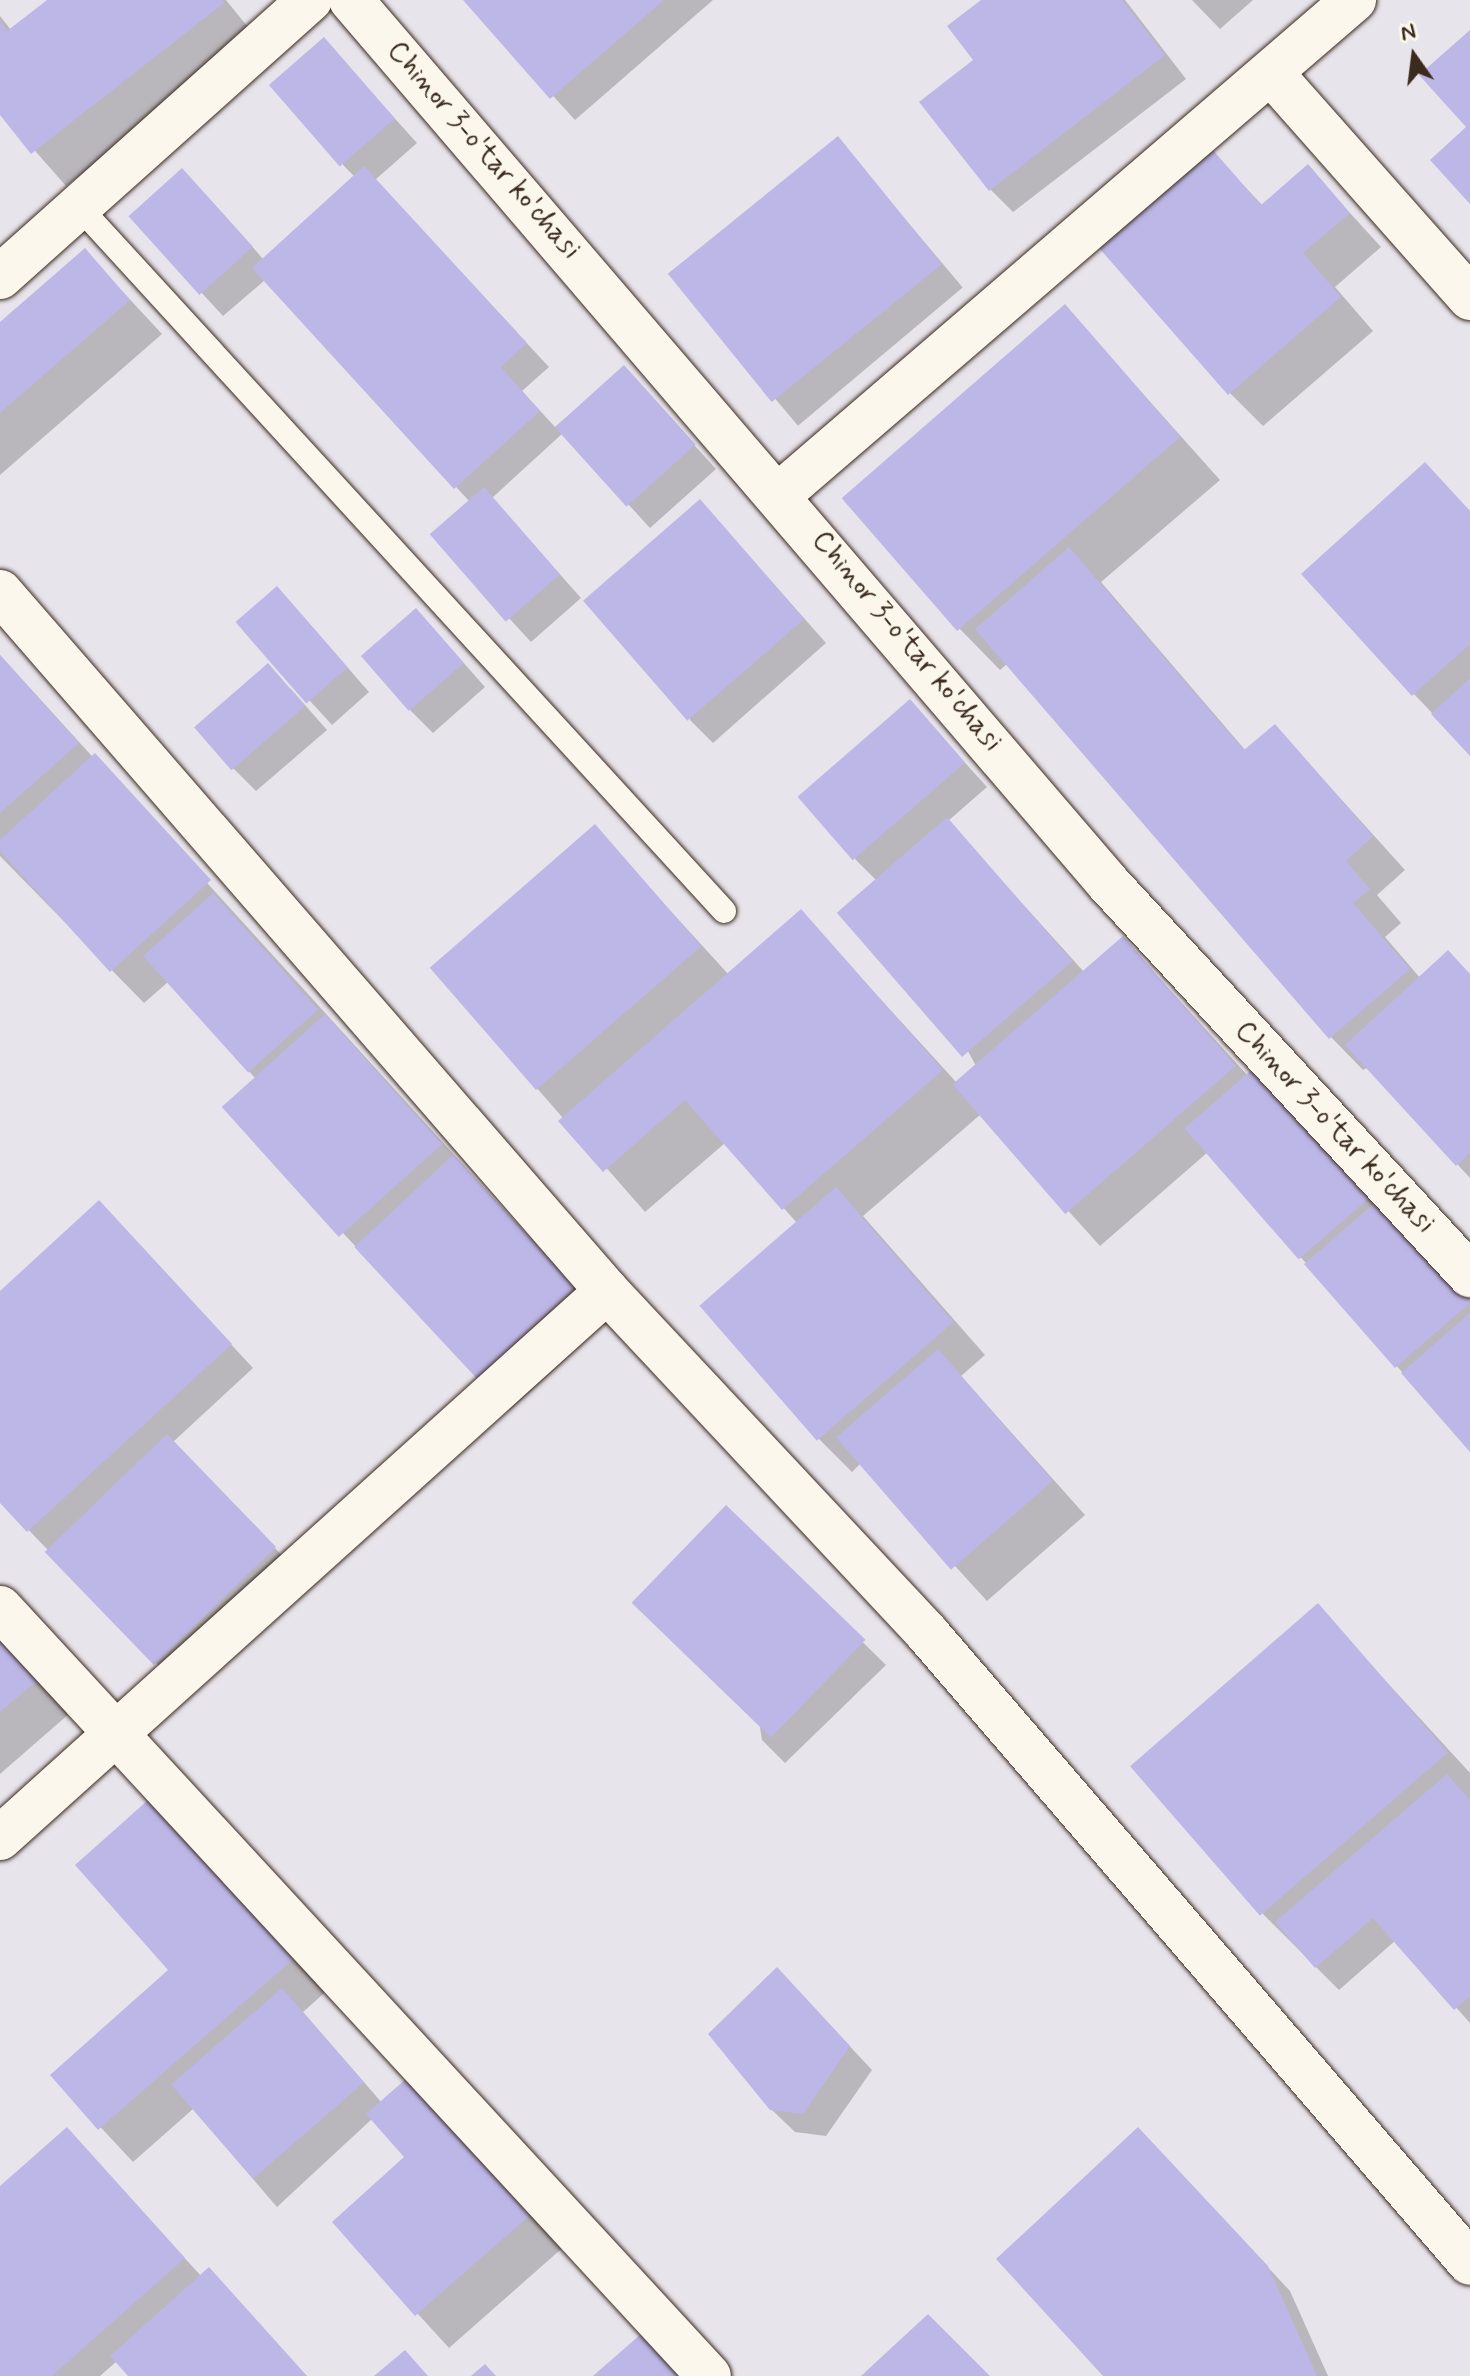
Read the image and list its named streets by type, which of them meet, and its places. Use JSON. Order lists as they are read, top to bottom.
{
  "streets": {
    "street": ["Chinor 3-o'tar ko'chasi"]
  },
  "north": "top"
}
